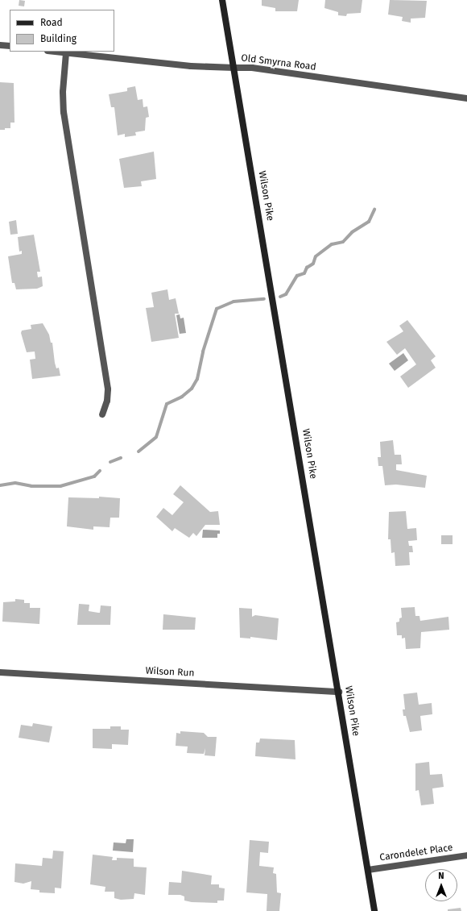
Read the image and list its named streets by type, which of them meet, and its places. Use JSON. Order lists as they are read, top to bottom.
{
  "streets": {
    "main road": ["Wilson Pike"],
    "street": ["Old Smyrna Road", "Wilson Run", "Carondelet Place"]
  },
  "crossings": [
    ["Old Smyrna Road", "Wilson Pike"],
    ["Wilson Pike", "Wilson Run"],
    ["Wilson Pike", "Carondelet Place"]
  ],
  "legend": ["Road", "Building"],
  "north": "top"
}
